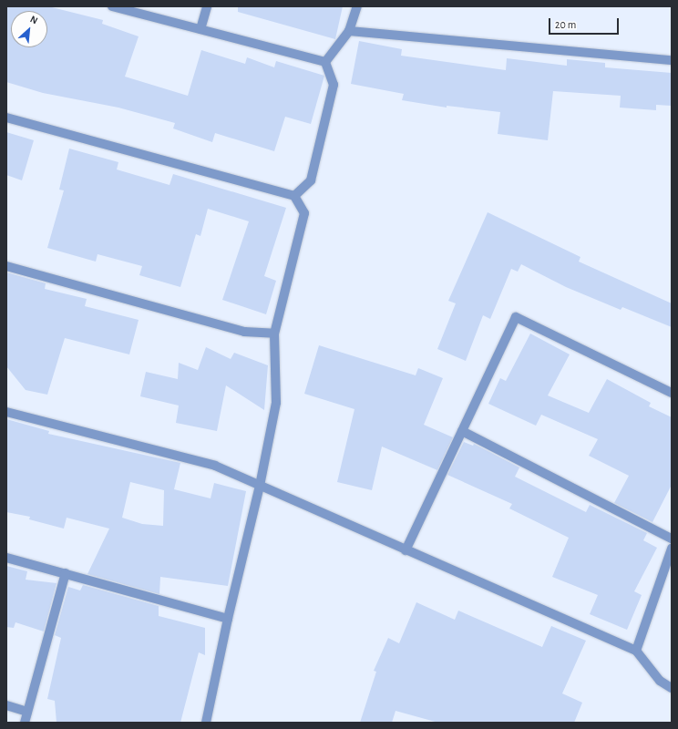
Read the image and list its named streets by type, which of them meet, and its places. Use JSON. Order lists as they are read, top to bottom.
{
  "scale_bar": "20 m",
  "north": "top right"
}
